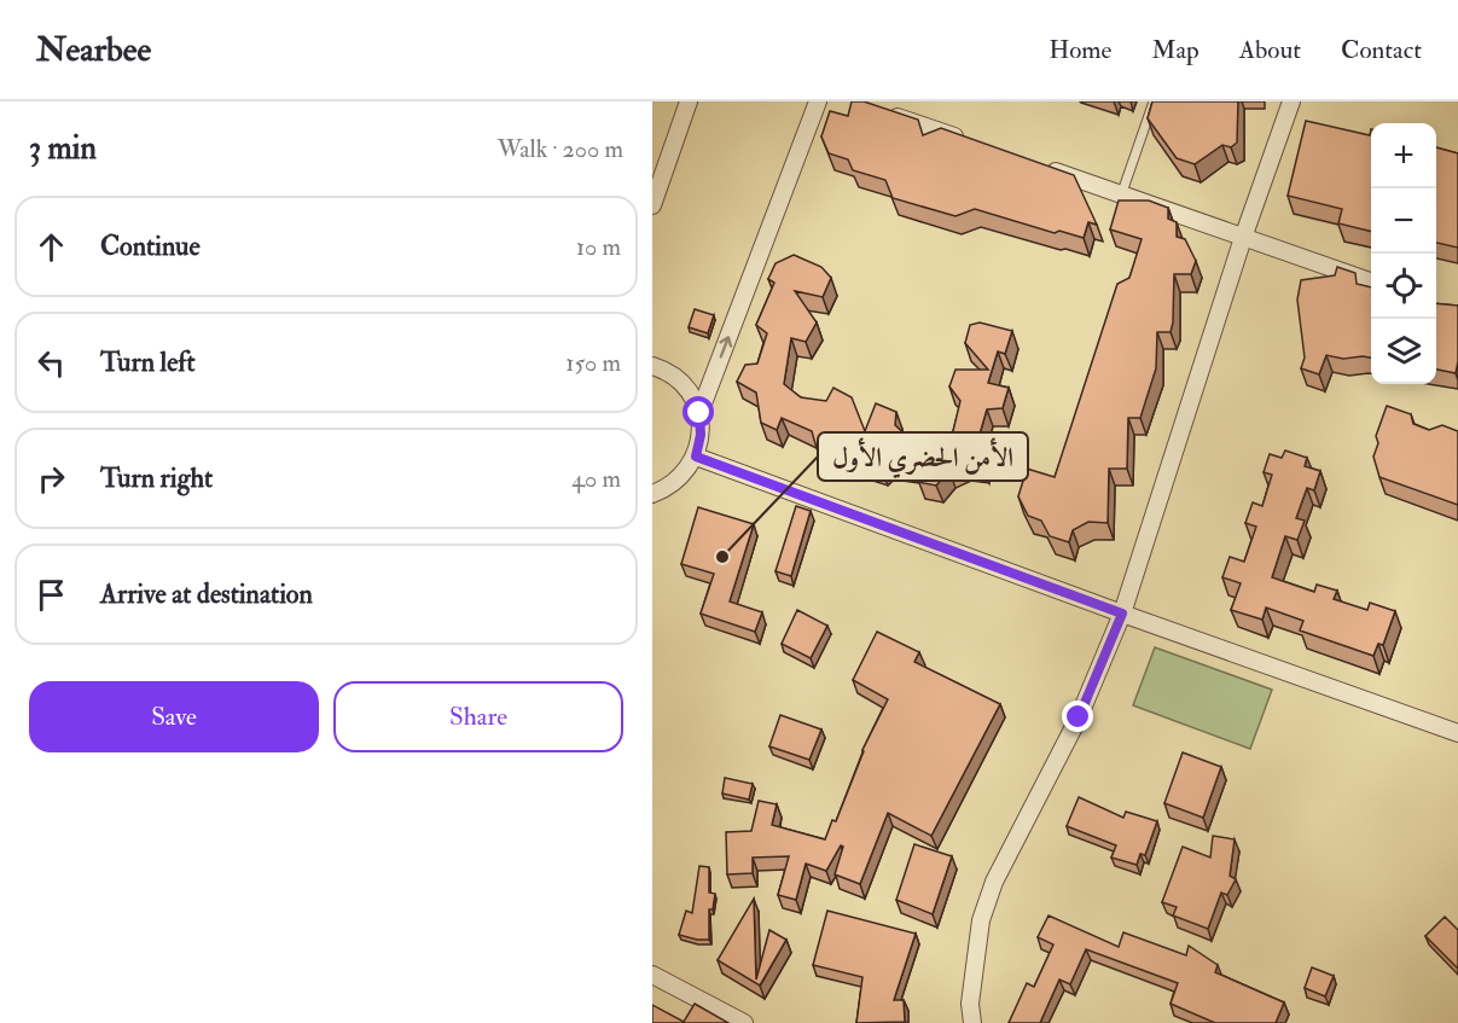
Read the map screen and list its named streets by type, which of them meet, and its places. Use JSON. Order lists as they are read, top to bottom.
{
  "places": ["الأمن الحضري الأول"],
  "page": {
    "header": "Nearbee",
    "nav": [
      "Home",
      "Map",
      "About",
      "Contact"
    ],
    "heading": ["3 min", "Walk · 200 m"],
    "map_buttons": ["+", "−"],
    "list": [
      ["Continue", "10 m"],
      ["Turn left", "150 m"],
      ["Turn right", "40 m"],
      "Arrive at destination"
    ],
    "buttons": ["Save", "Share"]
  }
}
